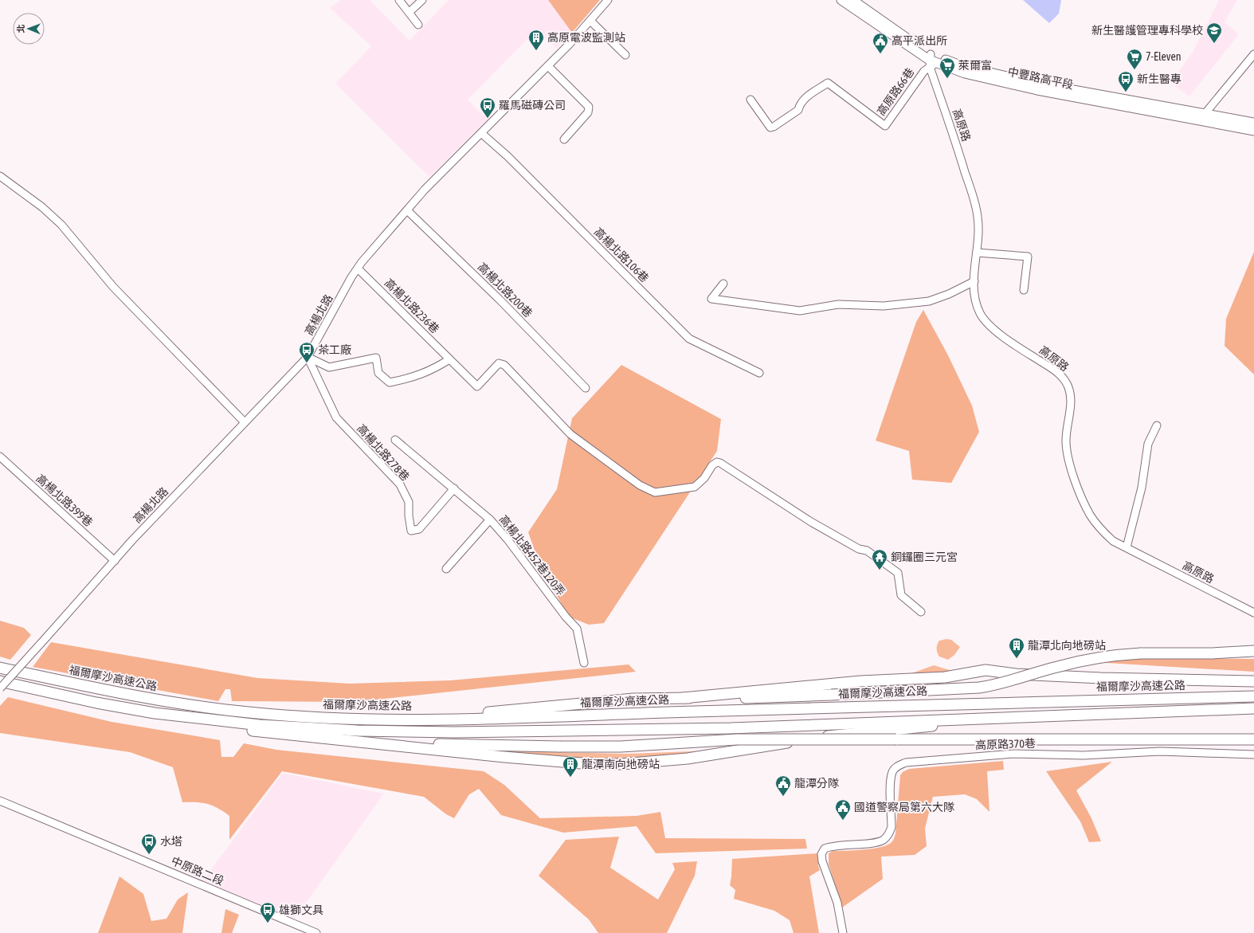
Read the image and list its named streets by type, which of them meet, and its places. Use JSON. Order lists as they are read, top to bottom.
{
  "streets": {
    "highway": ["福爾摩沙高速公路"],
    "main road": ["中豐路高平段"],
    "street": [
      "高原路66巷",
      "高原路",
      "高楊北路106巷",
      "高楊北路200巷",
      "高楊北路236巷",
      "高楊北路",
      "高楊北路278巷",
      "高楊北路399巷",
      "高楊北路452巷120弄",
      "高原路370巷",
      "中原路二段"
    ]
  },
  "crossings": [
    ["中豐路高平段", "高原路66巷"],
    ["中豐路高平段", "高原路"],
    ["高原路66巷", "高原路"],
    ["高楊北路106巷", "高楊北路"],
    ["高楊北路200巷", "高楊北路"],
    ["高楊北路236巷", "高楊北路"],
    ["高楊北路", "高楊北路278巷"],
    ["高楊北路", "高楊北路399巷"],
    ["高楊北路278巷", "高楊北路452巷120弄"]
  ],
  "places": {
    "school or university": ["新生醫護管理專科學校"],
    "building": ["高原電波監測站", "龍潭北向地磅站", "龍潭南向地磅站"],
    "public building": ["高平派出所", "龍潭分隊", "國道警察局第六大隊"],
    "supermarket": ["7-Eleven", "萊爾富"],
    "bus stop": [
      "新生醫專",
      "羅馬磁磚公司",
      "茶工廠",
      "水塔",
      "雄獅文具"
    ],
    "temple": ["銅鑼圈三元宮"]
  },
  "north": "left"
}
